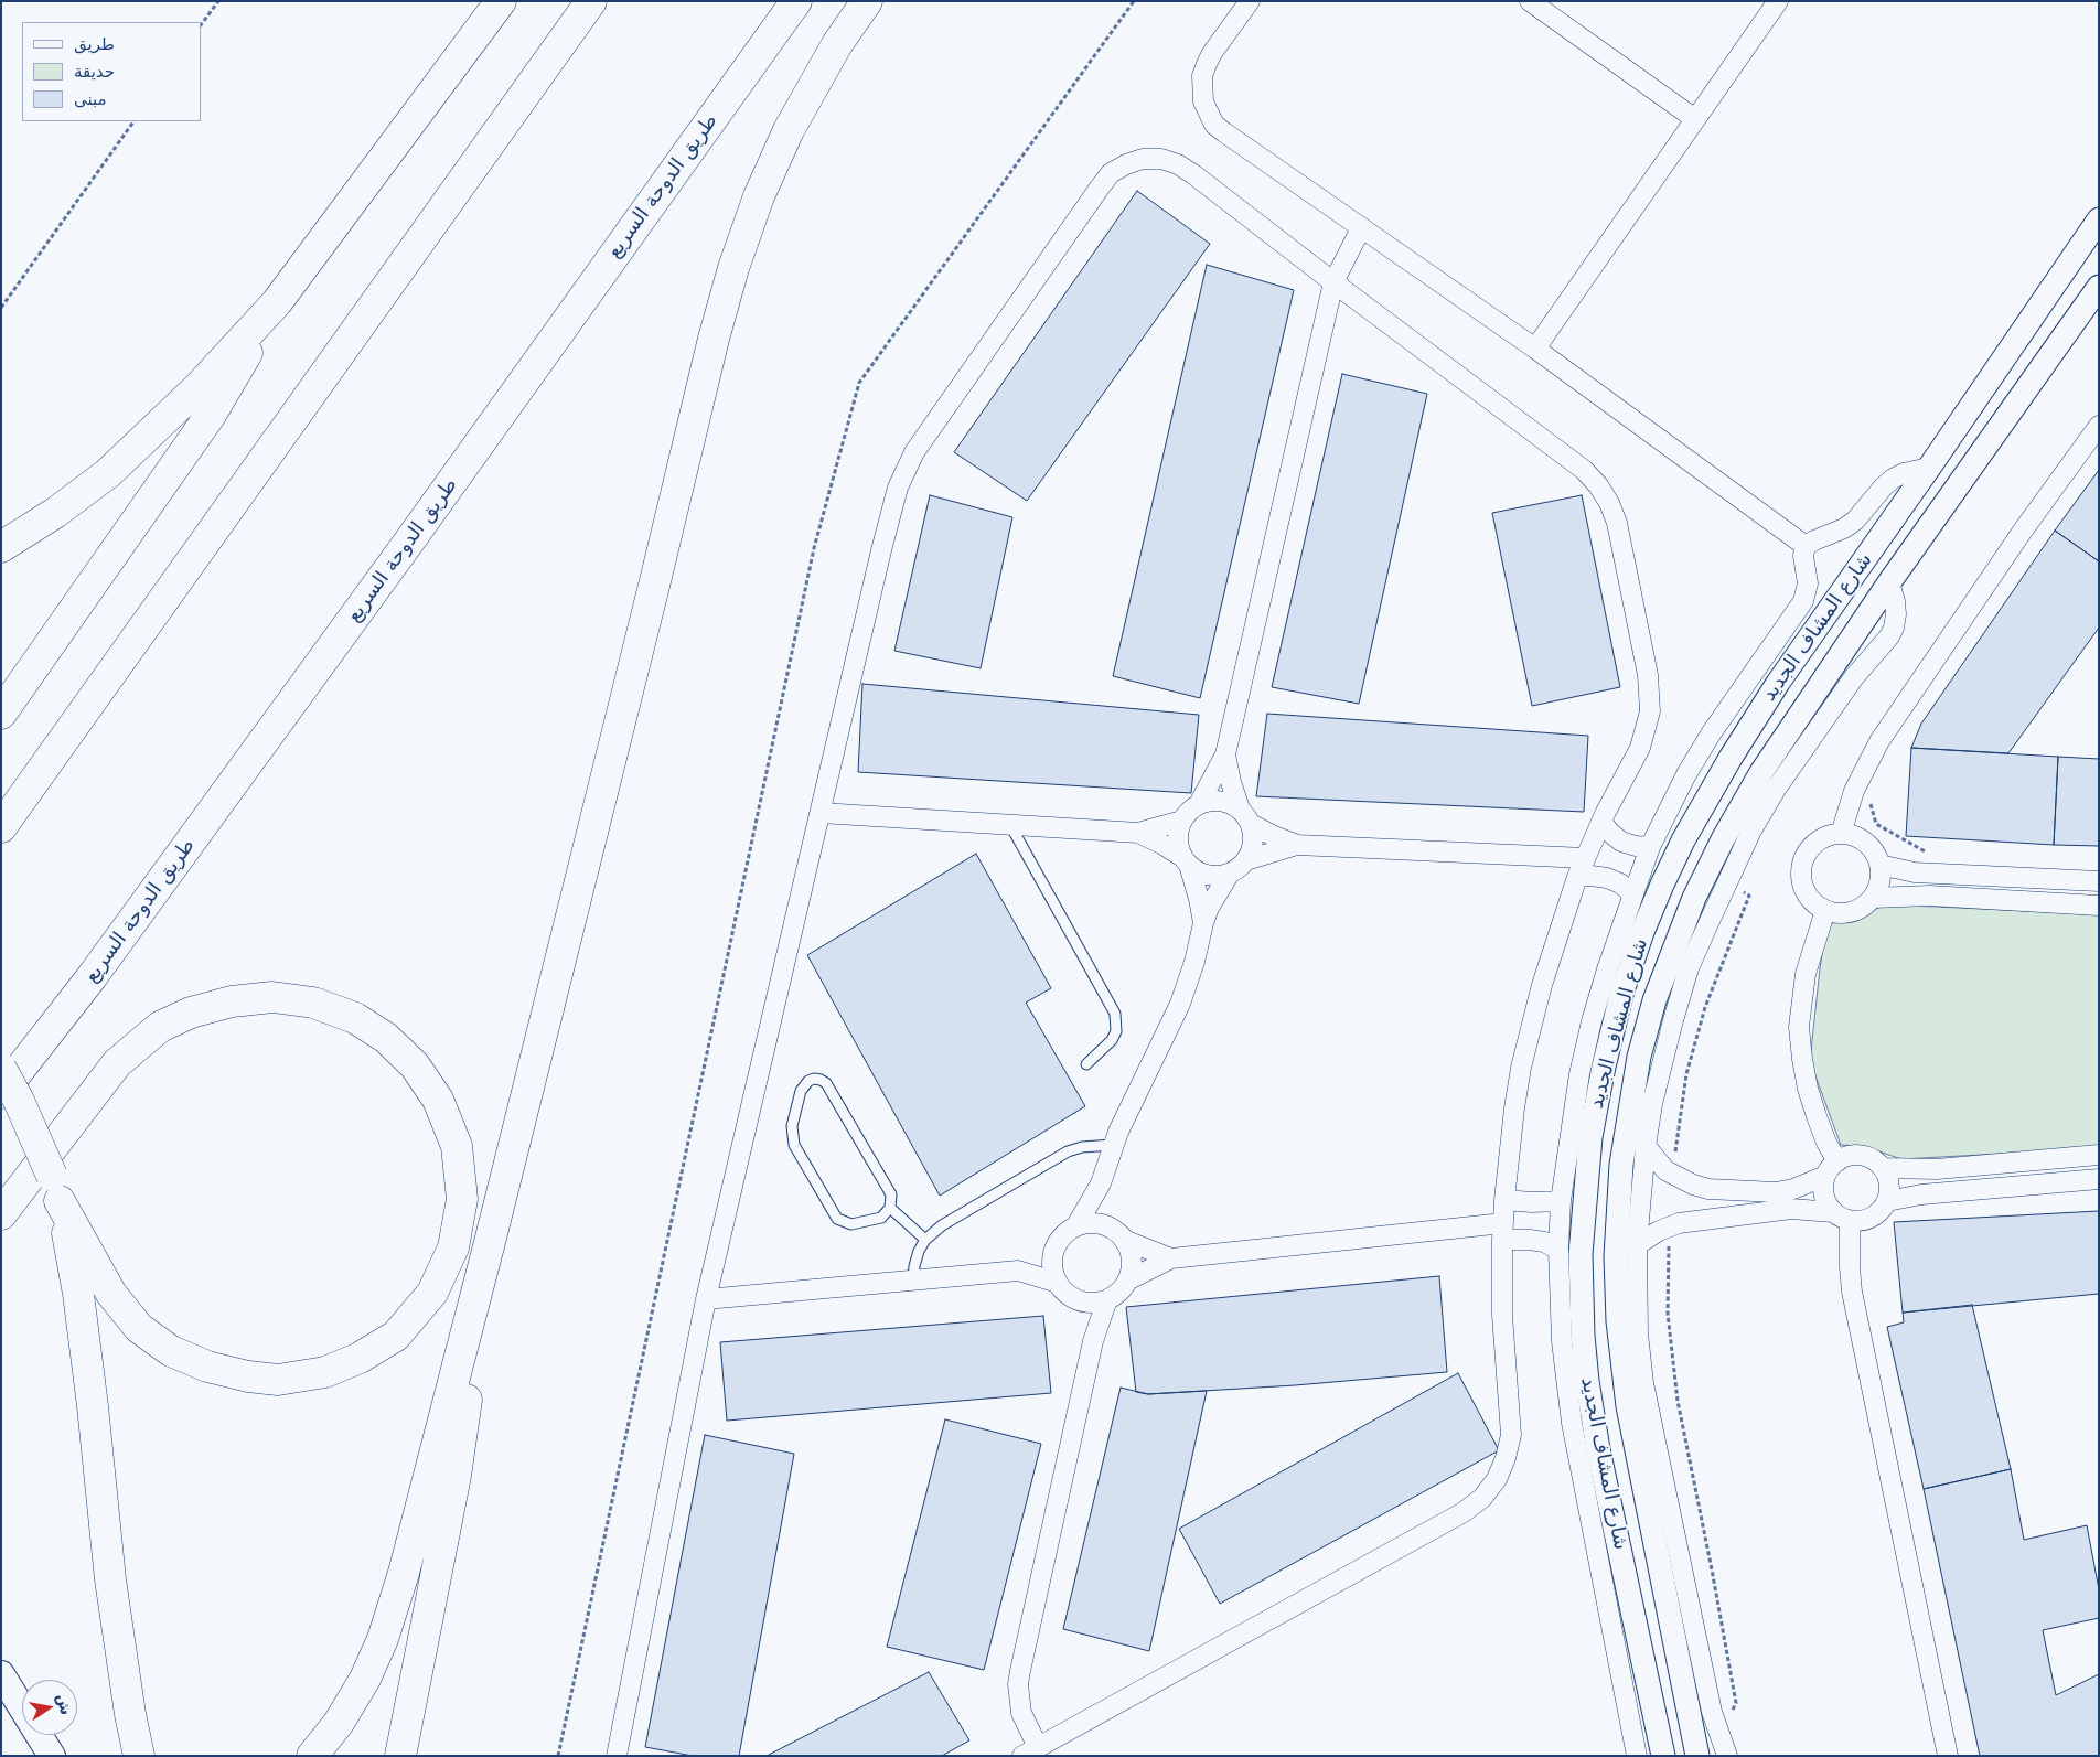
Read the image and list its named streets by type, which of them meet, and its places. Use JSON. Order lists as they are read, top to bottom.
{
  "streets": {
    "highway": ["طريق الدوحة السريع"],
    "street": ["شارع المشاف الجديد"]
  },
  "legend": ["طريق", "حديقة", "مبنى"],
  "north": "right"
}
